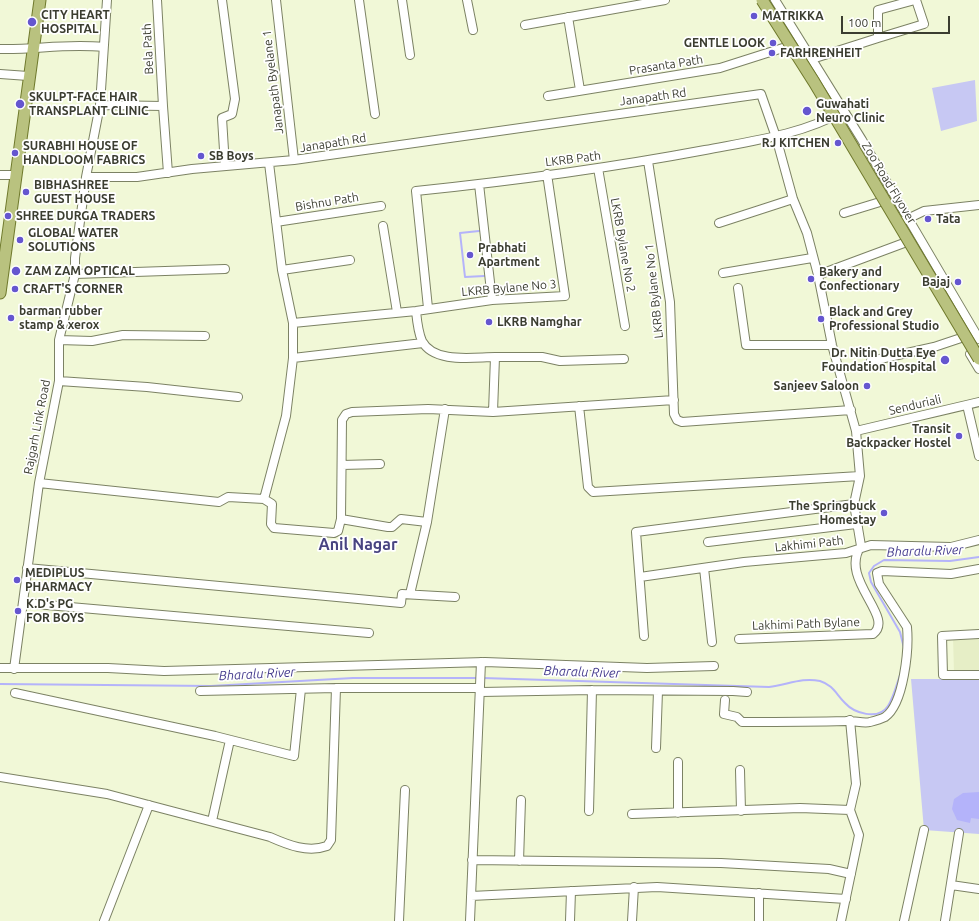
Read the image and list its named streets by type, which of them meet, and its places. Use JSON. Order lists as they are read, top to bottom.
{
  "streets": {
    "main road": ["Zoo Road Flyover"],
    "street": [
      "Bela Path",
      "Prasanta Path",
      "Janapath Byelane 1",
      "Janapath Rd",
      "LKRB Path",
      "Bishnu Path",
      "LKRB Bylane No 2",
      "LKRB Bylane No 3",
      "LKRB Bylane No 1",
      "Senduriali",
      "Rajgarh Link Road",
      "Lakhimi Path",
      "Lakhimi Path Bylane"
    ]
  },
  "crossings": [
    ["Bela Path", "Janapath Rd"],
    ["Janapath Byelane 1", "Janapath Rd"],
    ["Janapath Rd", "LKRB Path"],
    ["Janapath Rd", "LKRB Bylane No 1"],
    ["Janapath Rd", "Senduriali"],
    ["Janapath Rd", "Rajgarh Link Road"],
    ["Janapath Rd", "Lakhimi Path"],
    ["Janapath Rd", "Lakhimi Path Bylane"],
    ["LKRB Path", "LKRB Bylane No 2"],
    ["LKRB Path", "LKRB Bylane No 3"],
    ["LKRB Path", "LKRB Bylane No 1"],
    ["Lakhimi Path", "Lakhimi Path Bylane"]
  ],
  "districts": ["Anil Nagar"],
  "water": ["Bharalu River"],
  "places": [
    "MATRIKKA",
    "CITY HEART HOSPITAL",
    "GENTLE LOOK",
    "FARHRENHEIT",
    "SKULPT-FACE HAIR TRANSPLANT CLINIC",
    "Guwahati Neuro Clinic",
    "RJ KITCHEN",
    "SURABHI HOUSE OF HANDLOOM FABRICS",
    "SB Boys",
    "BIBHASHREE GUEST HOUSE",
    "SHREE DURGA TRADERS",
    "Tata",
    "GLOBAL WATER SOLUTIONS",
    "Prabhati Apartment",
    "ZAM ZAM OPTICAL",
    "Bakery and Confectionary",
    "Bajaj",
    "CRAFT'S CORNER",
    "barman rubber stamp & xerox",
    "Black and Grey Professional Studio",
    "LKRB Namghar",
    "Dr. Nitin Dutta Eye Foundation Hospital",
    "Sanjeev Saloon",
    "Transit Backpacker Hostel",
    "The Springbuck Homestay",
    "MEDIPLUS PHARMACY",
    "K.D's PG FOR BOYS"
  ],
  "scale_bar": "100 m"
}
